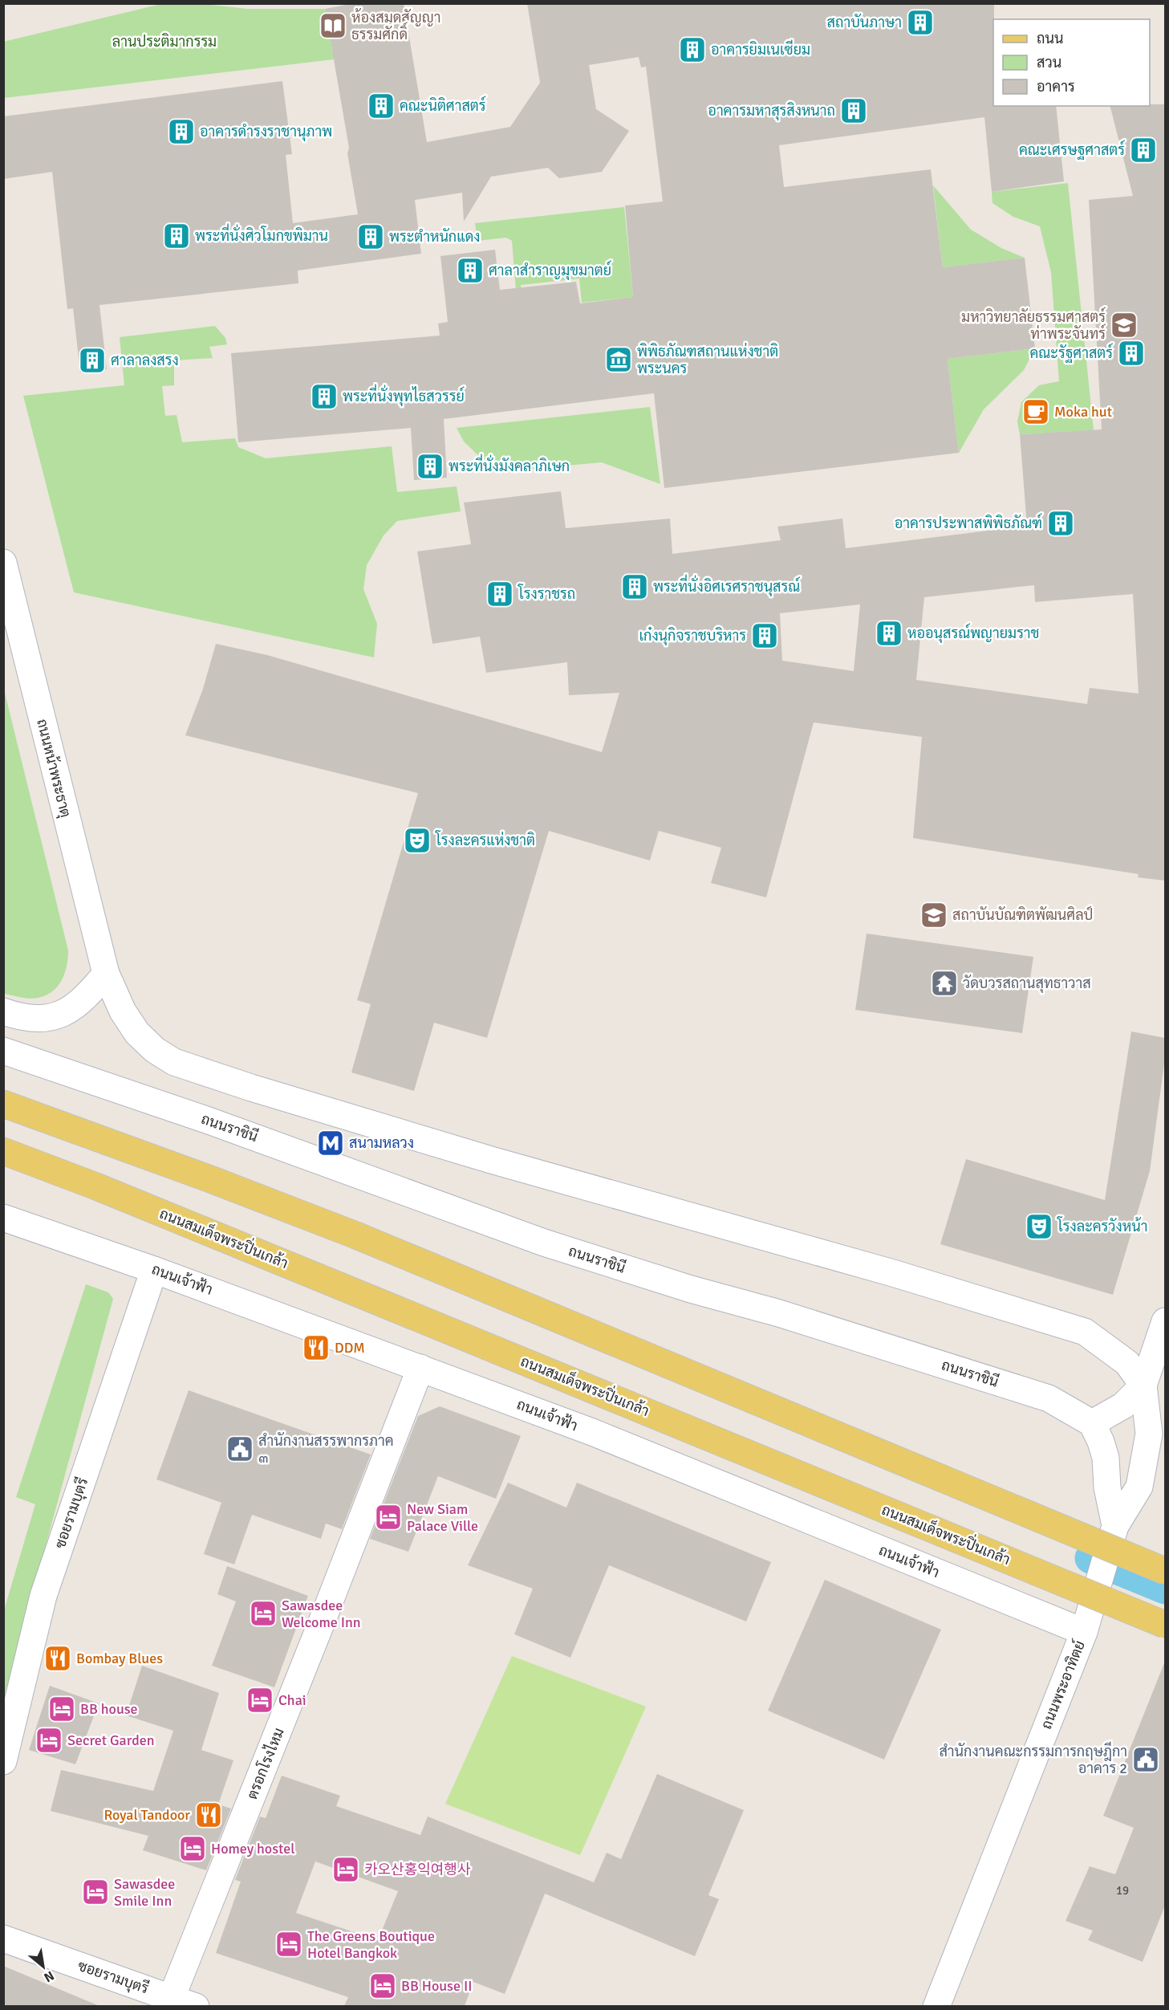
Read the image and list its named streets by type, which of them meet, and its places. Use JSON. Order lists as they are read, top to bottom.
{
  "streets": {
    "main road": ["ถนนสมเด็จพระปิ่นเกล้า"],
    "street": [
      "ถนนหน้าพระธาตุ",
      "ถนนราชินี",
      "ถนนเจ้าฟ้า",
      "ซอยรามบุตรี",
      "ถนนพระอาทิตย์",
      "ตรอกโรงไหม"
    ]
  },
  "crossings": [
    ["ถนนหน้าพระธาตุ", "ถนนพระอาทิตย์"],
    ["ถนนเจ้าฟ้า", "ซอยรามบุตรี"],
    ["ถนนเจ้าฟ้า", "ถนนพระอาทิตย์"],
    ["ถนนเจ้าฟ้า", "ตรอกโรงไหม"],
    ["ซอยรามบุตรี", "ตรอกโรงไหม"]
  ],
  "parks": ["ลานประติมากรรม"],
  "places": {
    "building": [
      "สถาบันภาษา",
      "อาคารยิมเนเซียม",
      "คณะนิติศาสตร์",
      "อาคารมหาสุรสิงหนาถ",
      "อาคารดำรงราชานุภาพ",
      "คณะเศรษฐศาสตร์",
      "พระที่นั่งศิวโมกขพิมาน",
      "พระตำหนักแดง",
      "ศาลาสำราญมุขมาตย์",
      "คณะรัฐศาสตร์",
      "ศาลาลงสรง",
      "พระที่นั่งพุทไธสวรรย์",
      "พระที่นั่งมังคลาภิเษก",
      "อาคารประพาสพิพิธภัณฑ์",
      "พระที่นั่งอิศเรศราชนุสรณ์",
      "โรงราชรถ",
      "หออนุสรณ์พญายมราช",
      "เก๋งนุกิจราชบริหาร"
    ],
    "library": ["ห้องสมุดสัญญา ธรรมศักดิ์"],
    "school or university": ["มหาวิทยาลัยธรรมศาสตร์ ท่าพระจันทร์", "สถาบันบัณฑิตพัฒนศิลป์"],
    "museum": ["พิพิธภัณฑสถานแห่งชาติ พระนคร"],
    "cafe": ["Moka hut"],
    "theatre": ["โรงละครแห่งชาติ", "โรงละครวังหน้า"],
    "temple": ["วัดบวรสถานสุทธาวาส"],
    "metro station": ["สนามหลวง"],
    "restaurant": ["DDM", "Bombay Blues", "Royal Tandoor"],
    "public building": ["สำนักงานสรรพากรภาค ๓", "สำนักงานคณะกรรมการกฤษฎีกา อาคาร 2"],
    "hotel": [
      "New Siam Palace Ville",
      "Sawasdee Welcome Inn",
      "Chai",
      "BB house",
      "Secret Garden",
      "Homey hostel",
      "카오산홍익여행사",
      "Sawasdee Smile Inn",
      "The Greens Boutique Hotel Bangkok",
      "BB House II"
    ]
  },
  "house_numbers": ["19"],
  "legend": ["ถนน", "สวน", "อาคาร"],
  "north": "bottom right"
}
